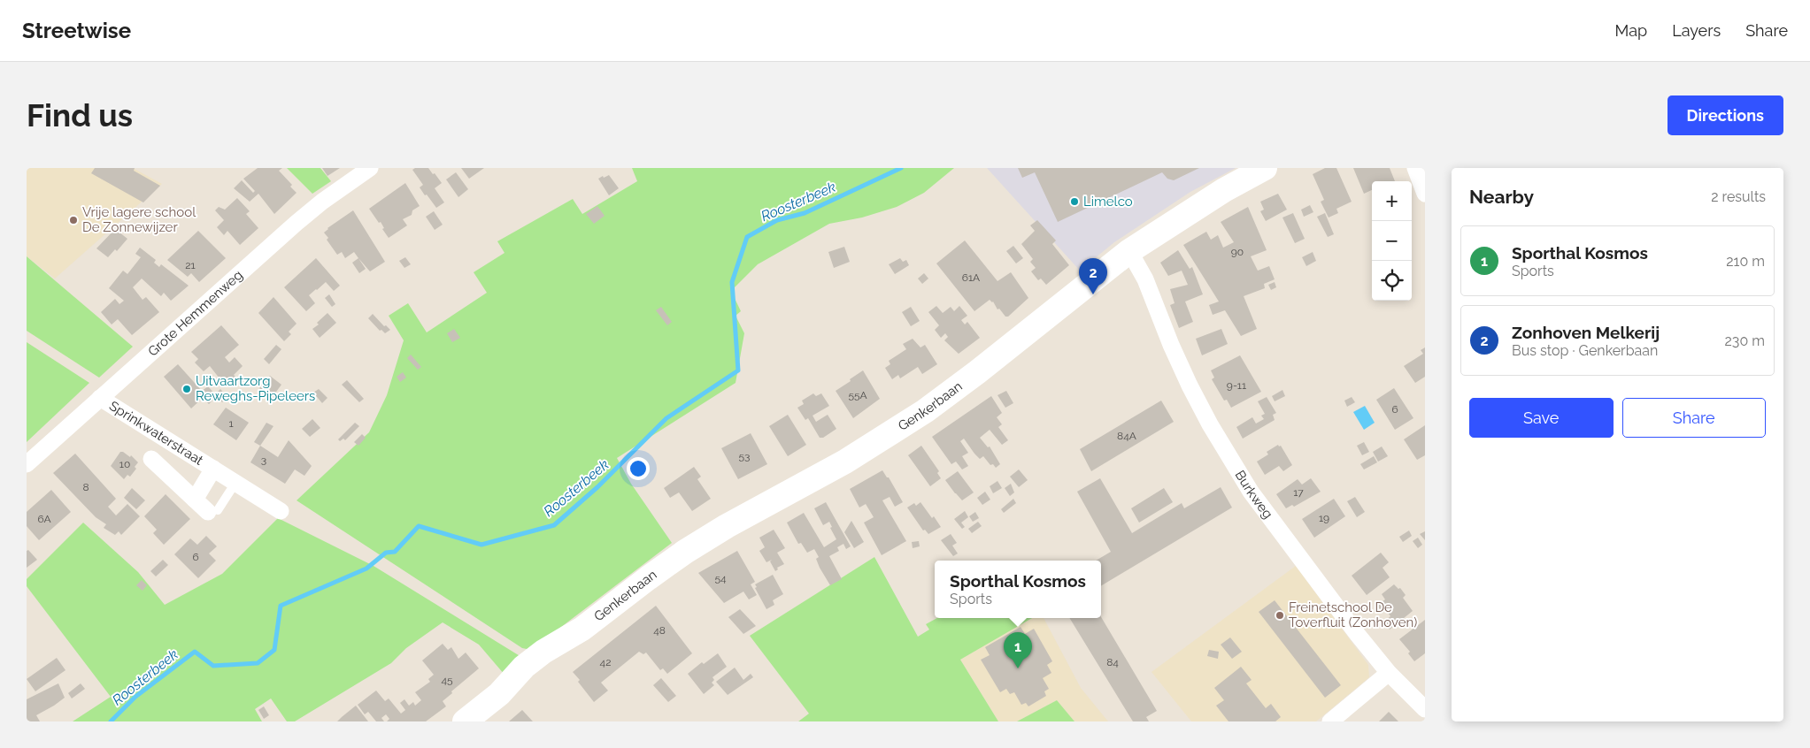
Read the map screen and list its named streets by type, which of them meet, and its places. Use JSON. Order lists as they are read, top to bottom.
{
  "streets": {
    "street": [
      "Grote Hemmenweg",
      "Genkerbaan",
      "Sprinkwaterstraat",
      "Burkweg"
    ]
  },
  "crossings": [
    ["Grote Hemmenweg", "Sprinkwaterstraat"],
    ["Genkerbaan", "Burkweg"]
  ],
  "water": ["Roosterbeek"],
  "places": [
    "Limelco",
    "Vrije lagere school De Zonnewijzer",
    "Uitvaartzorg Reweghs-Pipeleers",
    "Freinetschool De Toverfluit (Zonhoven)"
  ],
  "house_numbers": [
    "90",
    "21",
    "61A",
    "9-11",
    "55A",
    "6",
    "1",
    "84A",
    "53",
    "3",
    "10",
    "8",
    "17",
    "19",
    "6A",
    "6",
    "54",
    "48",
    "42",
    "84",
    "45"
  ],
  "page": {
    "header": "Streetwise",
    "nav": ["Map", "Layers", "Share"],
    "buttons": [
      "Directions",
      ["Save", "Share"]
    ],
    "title": "Find us",
    "heading": ["Nearby", "2 results"],
    "map_buttons": ["+", "−"],
    "list": [
      {
        "mark": "1",
        "name": "Sporthal Kosmos",
        "note": "Sports",
        "value": "210 m"
      },
      {
        "mark": "2",
        "name": "Zonhoven Melkerij",
        "note": "Bus stop · Genkerbaan",
        "value": "230 m"
      }
    ],
    "pins": ["2", "1"],
    "popup": ["Sporthal Kosmos", "Sports"]
  }
}
